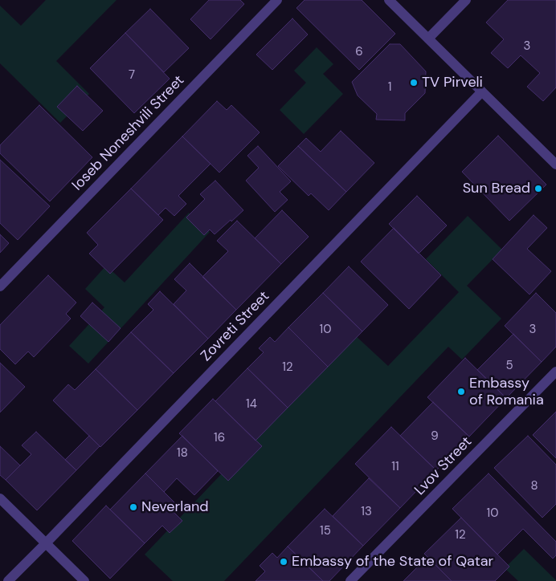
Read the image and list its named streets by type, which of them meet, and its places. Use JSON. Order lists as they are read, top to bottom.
{
  "streets": {
    "street": ["Ioseb Noneshvili Street", "Zovreti Street", "Lvov Street"]
  },
  "places": [
    "TV Pirveli",
    "Sun Bread",
    "Embassy of Romania",
    "Neverland",
    "Embassy of the State of Qatar"
  ],
  "house_numbers": [
    "3",
    "6",
    "7",
    "1",
    "10",
    "3",
    "5",
    "12",
    "14",
    "9",
    "16",
    "18",
    "11",
    "8",
    "13",
    "10",
    "15",
    "12"
  ]
}
